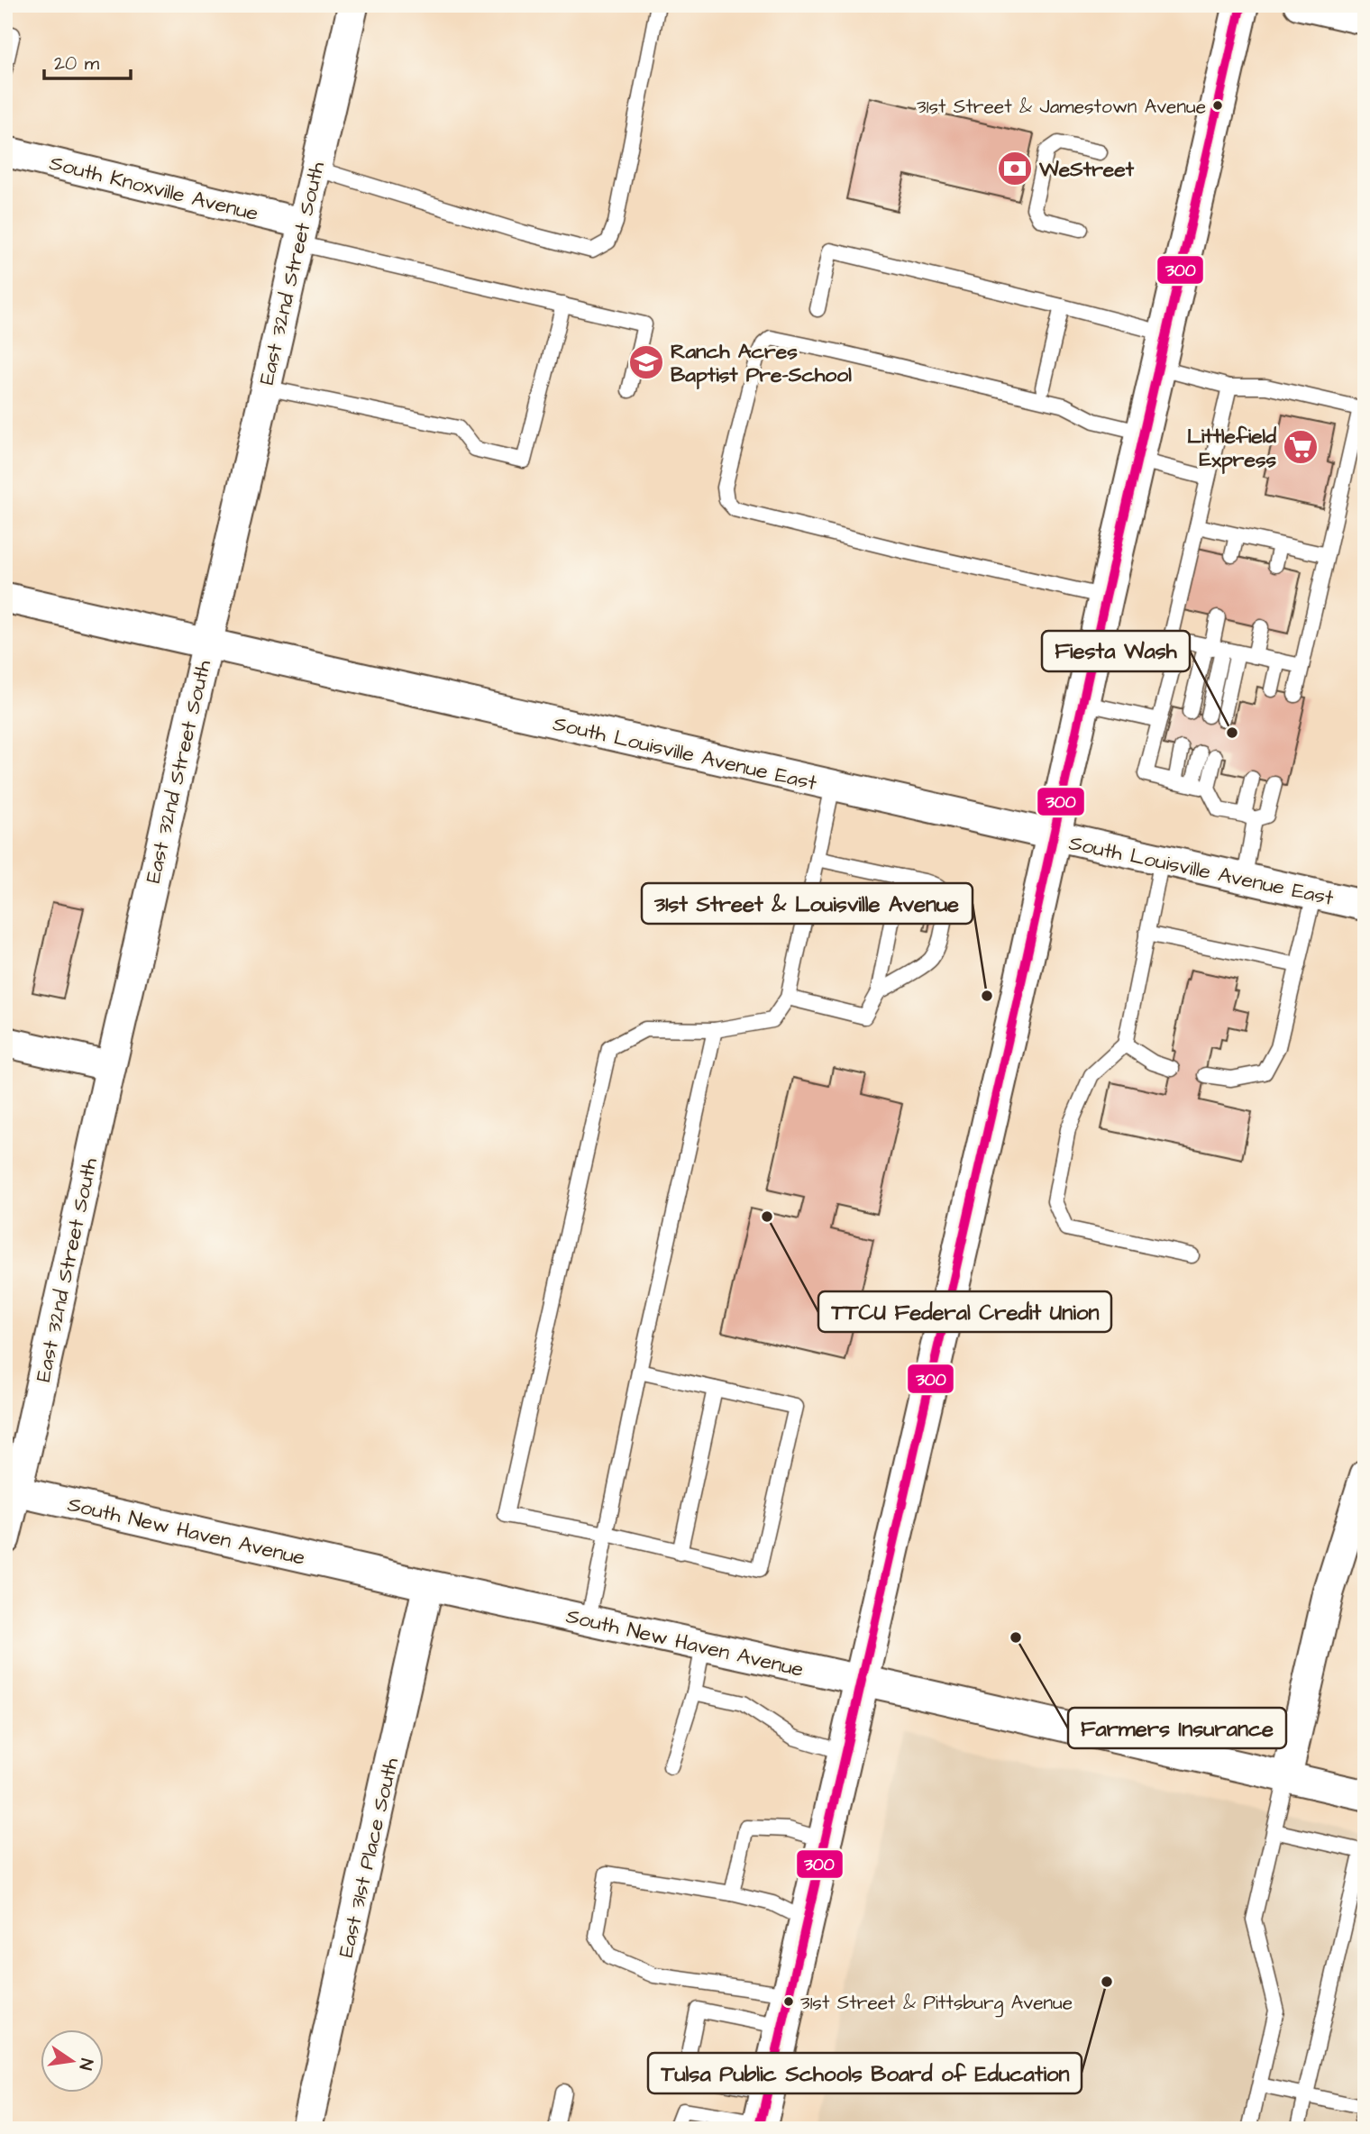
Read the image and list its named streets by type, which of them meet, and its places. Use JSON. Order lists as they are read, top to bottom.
{
  "streets": {
    "street": [
      "South Knoxville Avenue",
      "East 32nd Street South",
      "South Louisville Avenue East",
      "South New Haven Avenue",
      "East 31st Place South"
    ]
  },
  "crossings": [
    ["South Knoxville Avenue", "East 32nd Street South"],
    ["East 32nd Street South", "South Louisville Avenue East"],
    ["East 32nd Street South", "South New Haven Avenue"],
    ["South New Haven Avenue", "East 31st Place South"]
  ],
  "places": {
    "other": [
      "31st Street & Jamestown Avenue",
      "Fiesta Wash",
      "31st Street & Louisville Avenue",
      "TTCU Federal Credit Union",
      "Farmers Insurance",
      "Tulsa Public Schools Board of Education",
      "31st Street & Pittsburg Avenue"
    ],
    "bank": ["WeStreet"],
    "school or university": ["Ranch Acres Baptist Pre-School"],
    "supermarket": ["Littlefield Express"]
  },
  "lines": ["transit line 300"],
  "scale_bar": "20 m",
  "north": "right"
}
